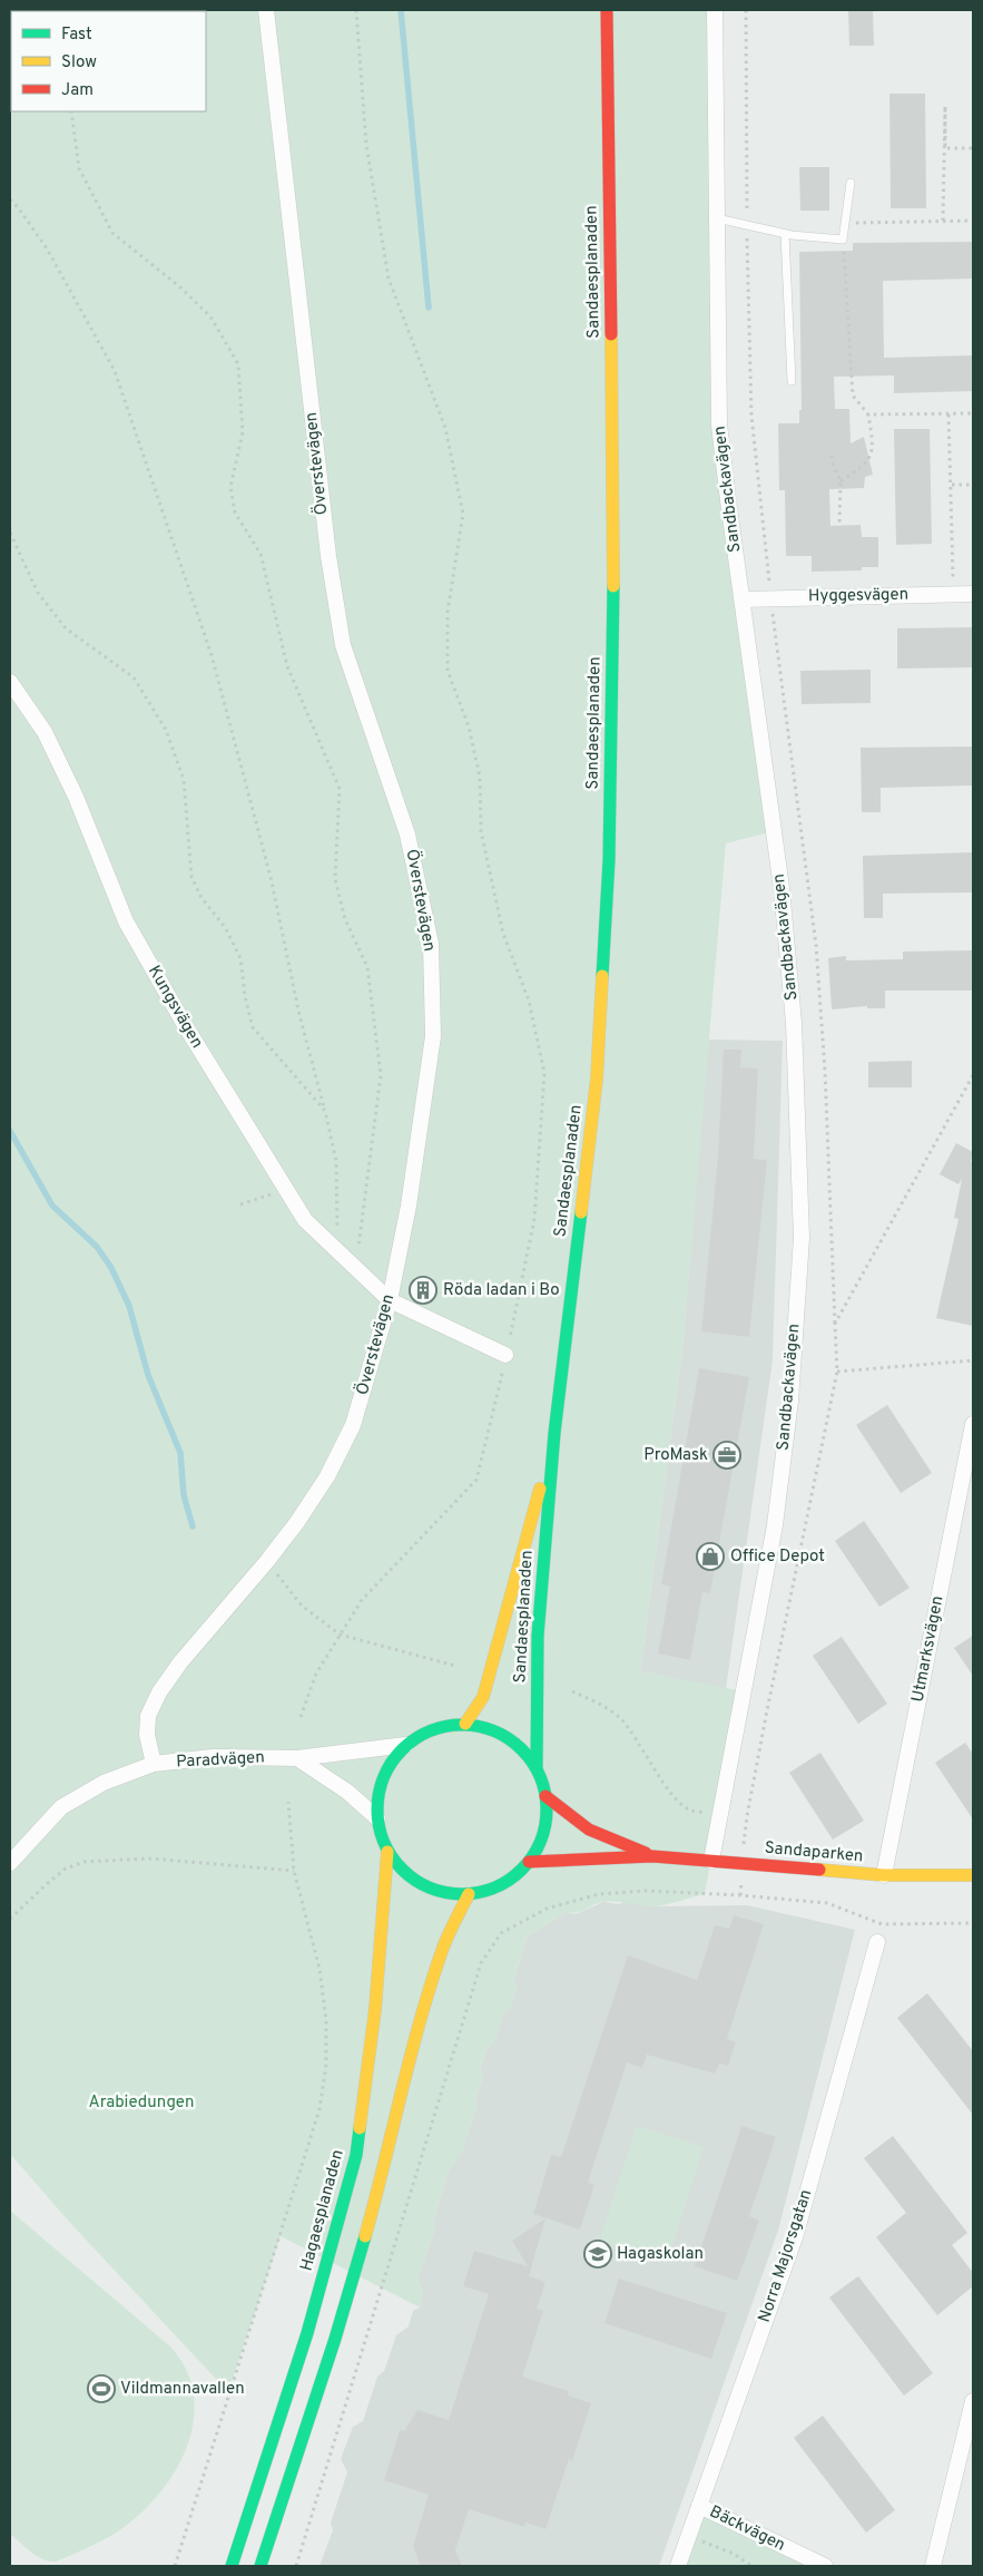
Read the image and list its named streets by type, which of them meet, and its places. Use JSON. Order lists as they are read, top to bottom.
{
  "streets": {
    "main road": ["Sandaesplanaden", "Sandaparken", "Hagaesplanaden"],
    "street": [
      "Överstevägen",
      "Sandbackavägen",
      "Hyggesvägen",
      "Kungsvägen",
      "Utmarksvägen",
      "Paradvägen",
      "Norra Majorsgatan",
      "Bäckvägen"
    ]
  },
  "crossings": [
    ["Sandaesplanaden", "Paradvägen"],
    ["Sandaesplanaden", "Sandaparken"],
    ["Sandaesplanaden", "Hagaesplanaden"],
    ["Överstevägen", "Kungsvägen"],
    ["Överstevägen", "Paradvägen"],
    ["Sandbackavägen", "Hyggesvägen"],
    ["Sandbackavägen", "Sandaparken"],
    ["Utmarksvägen", "Sandaparken"],
    ["Paradvägen", "Sandaparken"],
    ["Paradvägen", "Hagaesplanaden"],
    ["Sandaparken", "Hagaesplanaden"],
    ["Norra Majorsgatan", "Bäckvägen"]
  ],
  "parks": ["Arabiedungen"],
  "places": {
    "building": ["Röda ladan i Bo"],
    "office": ["ProMask"],
    "shop": ["Office Depot"],
    "school or university": ["Hagaskolan"],
    "sports": ["Vildmannavallen"]
  },
  "legend": ["Fast", "Slow", "Jam"]
}
